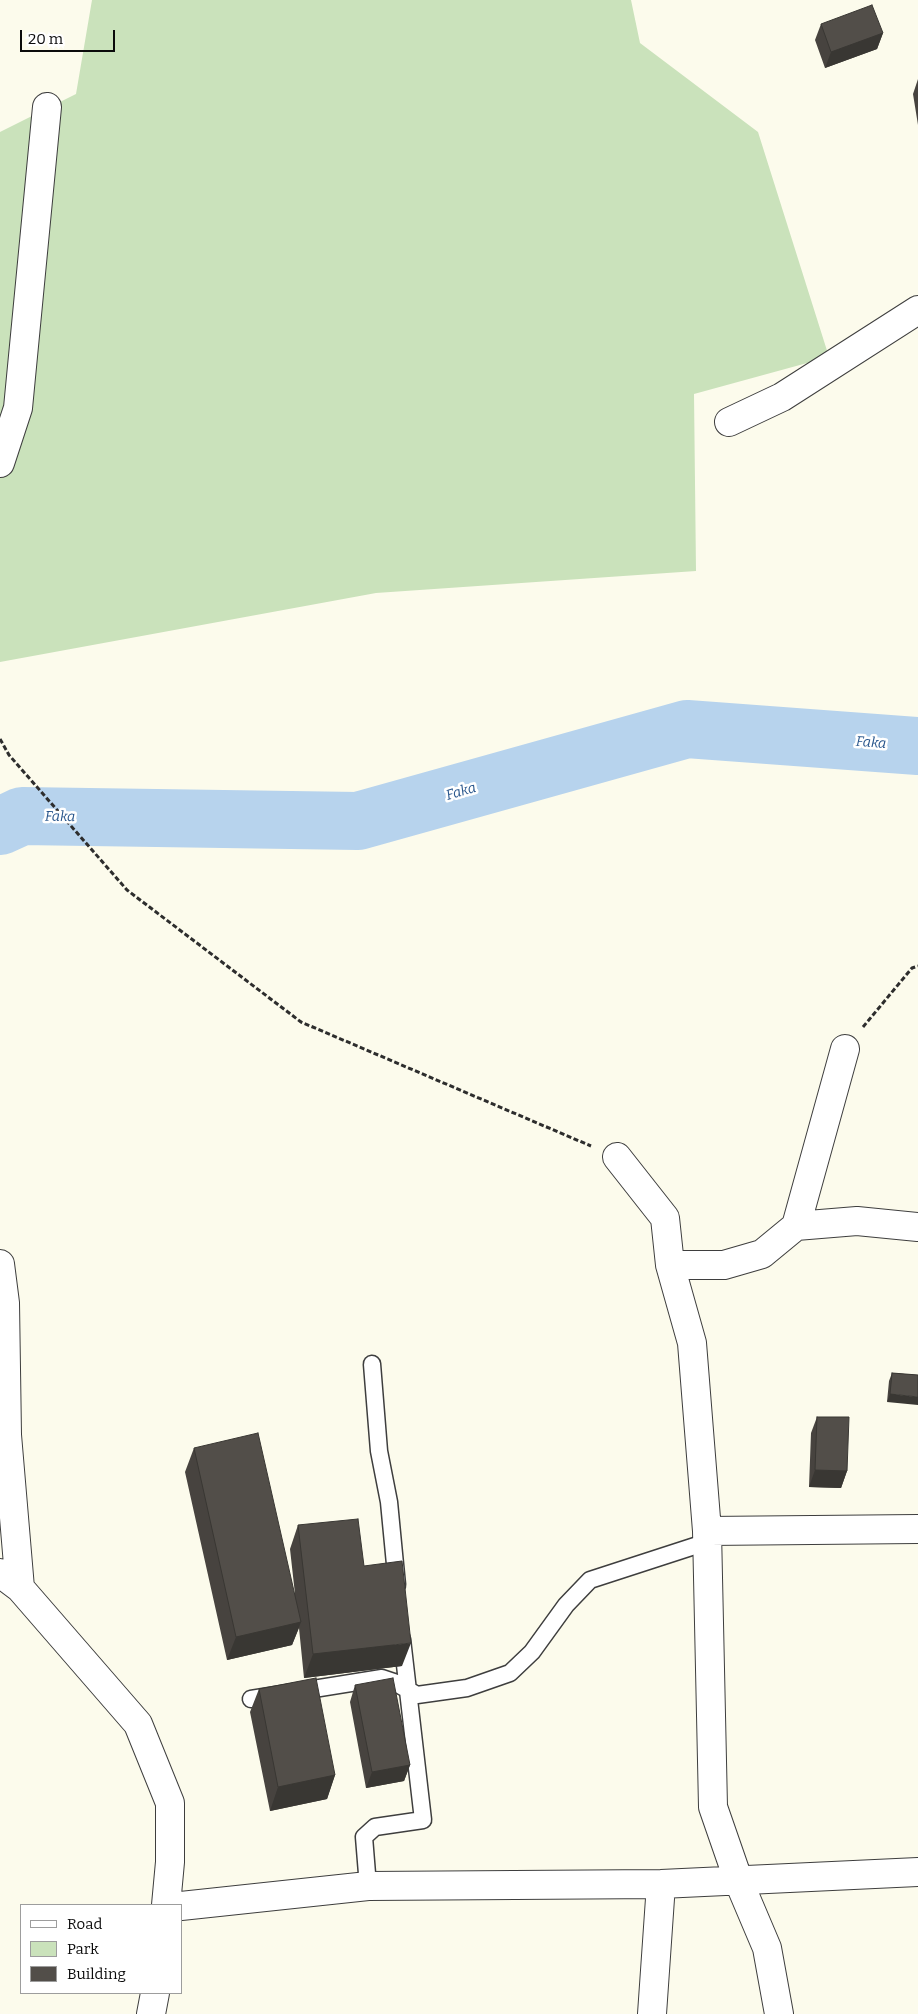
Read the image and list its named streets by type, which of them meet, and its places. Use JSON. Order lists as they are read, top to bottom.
{
  "water": ["Faka"],
  "legend": ["Road", "Park", "Building"],
  "scale_bar": "20 m"
}
